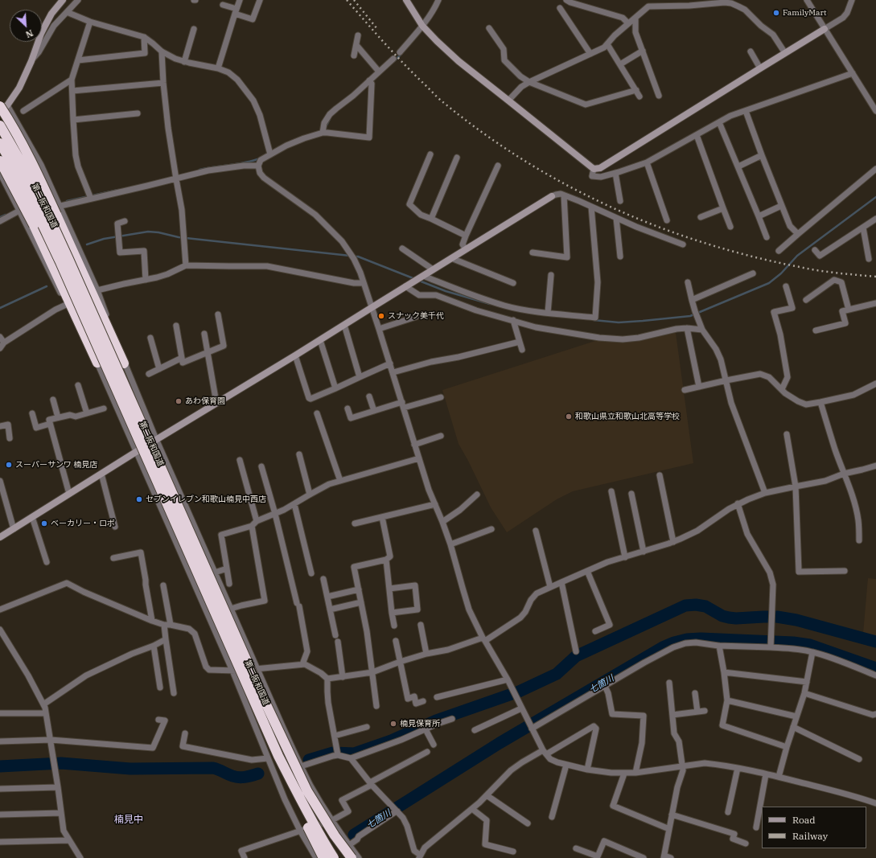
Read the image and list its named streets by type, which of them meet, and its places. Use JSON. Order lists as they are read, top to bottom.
{
  "streets": {
    "highway": ["第二阪和国道"]
  },
  "districts": ["楠見中"],
  "water": ["七箇川"],
  "places": [
    "FamilyMart",
    "スナック美千代",
    "あわ保育園",
    "和歌山県立和歌山北高等学校",
    "スーパーサンワ 楠見店",
    "セブンイレブン和歌山楠見中西店",
    "ベーカリー・ロボ",
    "楠見保育所"
  ],
  "legend": ["Road", "Railway"],
  "north": "bottom right"
}
